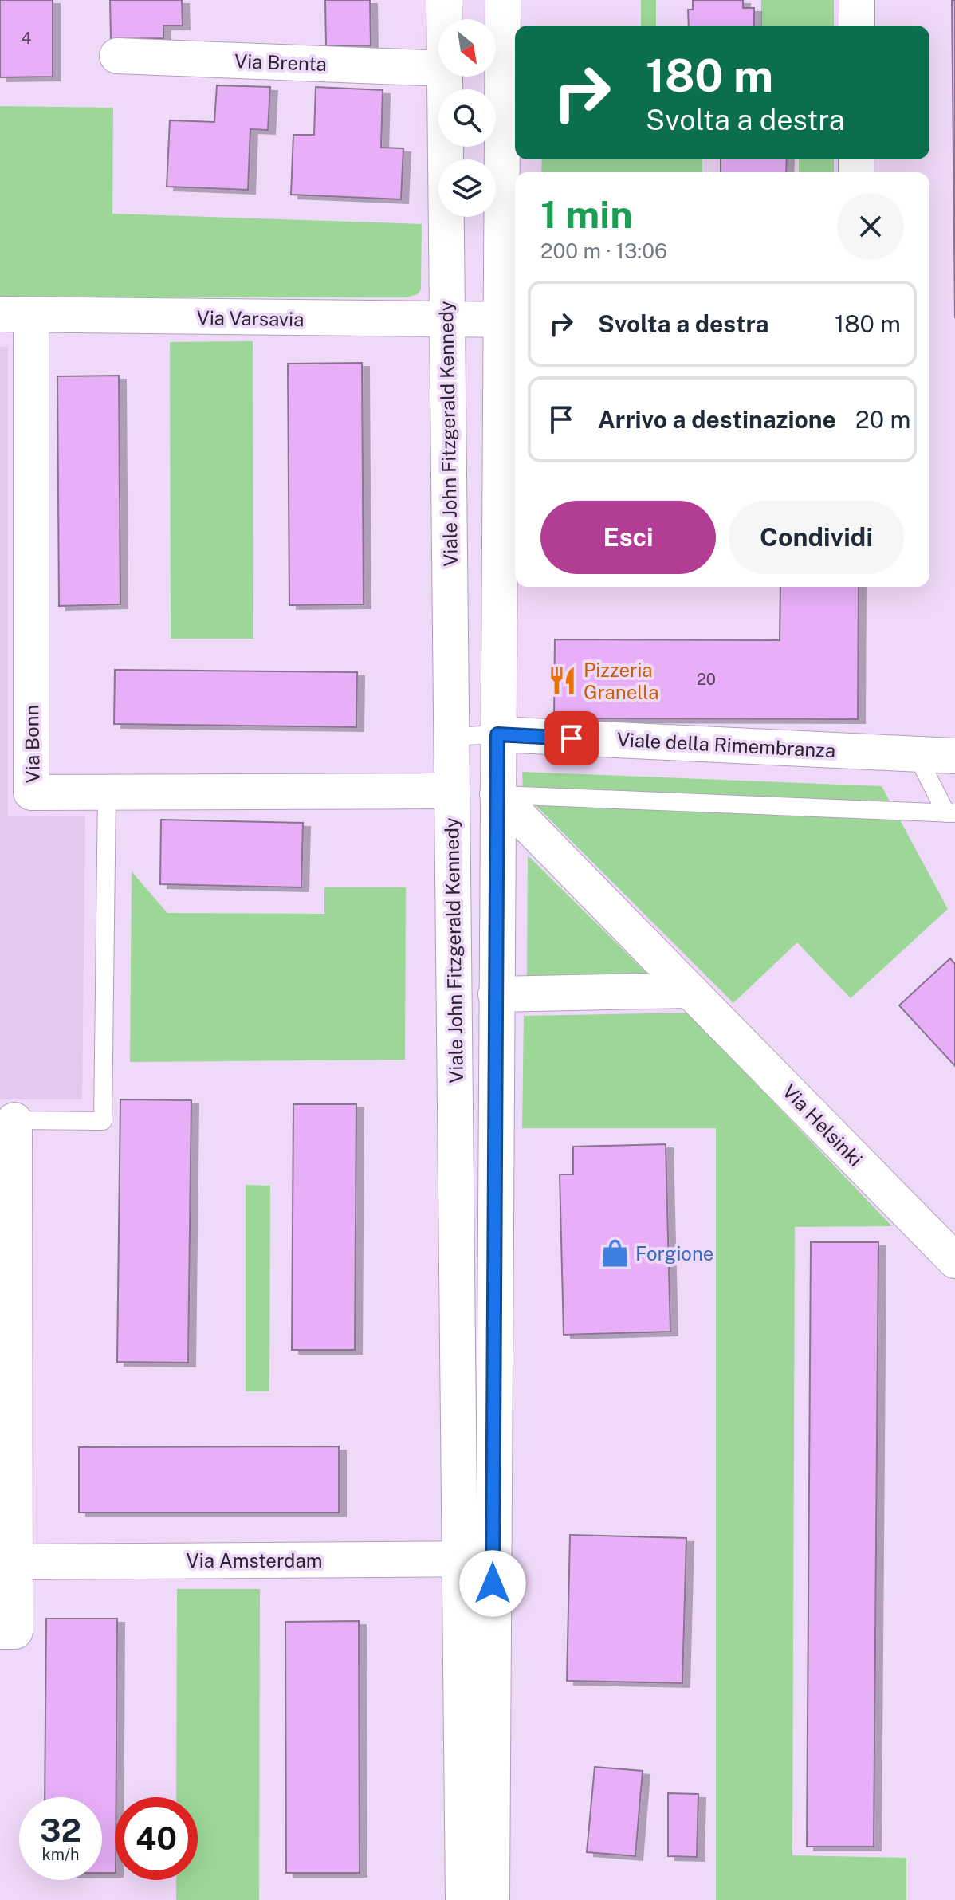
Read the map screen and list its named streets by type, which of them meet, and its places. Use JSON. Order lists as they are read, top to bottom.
{
  "streets": {
    "street": [
      "Via Brenta",
      "Via Varsavia",
      "Viale John Fitzgerald Kennedy",
      "Via Bonn",
      "Viale della Rimembranza",
      "Via Helsinki",
      "Via Amsterdam"
    ]
  },
  "crossings": [
    ["Via Varsavia", "Viale John Fitzgerald Kennedy"],
    ["Via Varsavia", "Via Bonn"],
    ["Viale John Fitzgerald Kennedy", "Via Bonn"],
    ["Viale John Fitzgerald Kennedy", "Viale della Rimembranza"],
    ["Viale John Fitzgerald Kennedy", "Via Helsinki"],
    ["Viale John Fitzgerald Kennedy", "Via Amsterdam"]
  ],
  "places": {
    "restaurant": ["Pizzeria Granella"],
    "shop": ["Forgione"]
  },
  "house_numbers": ["4", "20"],
  "north": "bottom right",
  "page": {
    "turn": ["180 m", "Svolta a destra"],
    "heading": ["1 min", "200 m · 13:06"],
    "list": [
      {
        "name": "Svolta a destra",
        "value": "180 m"
      },
      {
        "name": "Arrivo a destinazione",
        "value": "20 m"
      }
    ],
    "buttons": ["Esci", "Condividi"],
    "speed": "32 km/h",
    "limit": "40"
  }
}
